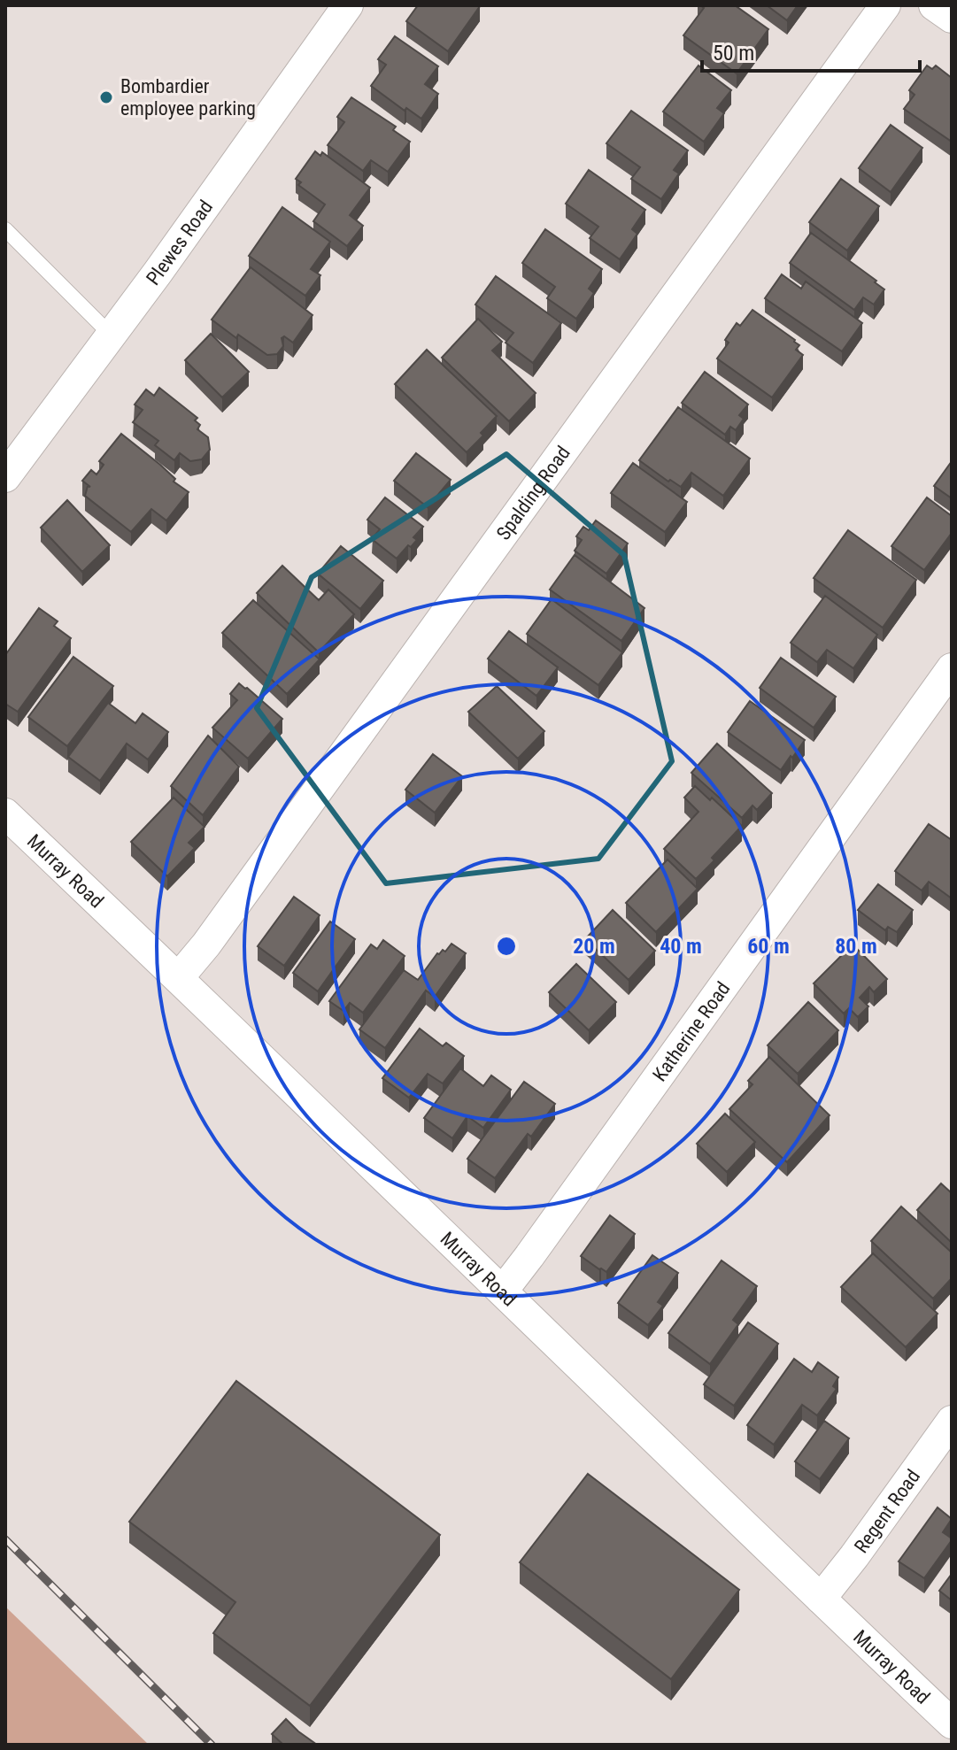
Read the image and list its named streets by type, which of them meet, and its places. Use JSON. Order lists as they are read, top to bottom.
{
  "streets": {
    "street": [
      "Plewes Road",
      "Spalding Road",
      "Murray Road",
      "Katherine Road",
      "Regent Road"
    ]
  },
  "crossings": [
    ["Spalding Road", "Murray Road"],
    ["Murray Road", "Katherine Road"],
    ["Murray Road", "Regent Road"]
  ],
  "places": ["Bombardier employee parking"],
  "scale_bar": "50 m",
  "rings": [
    "20 m",
    "40 m",
    "60 m",
    "80 m"
  ]
}
